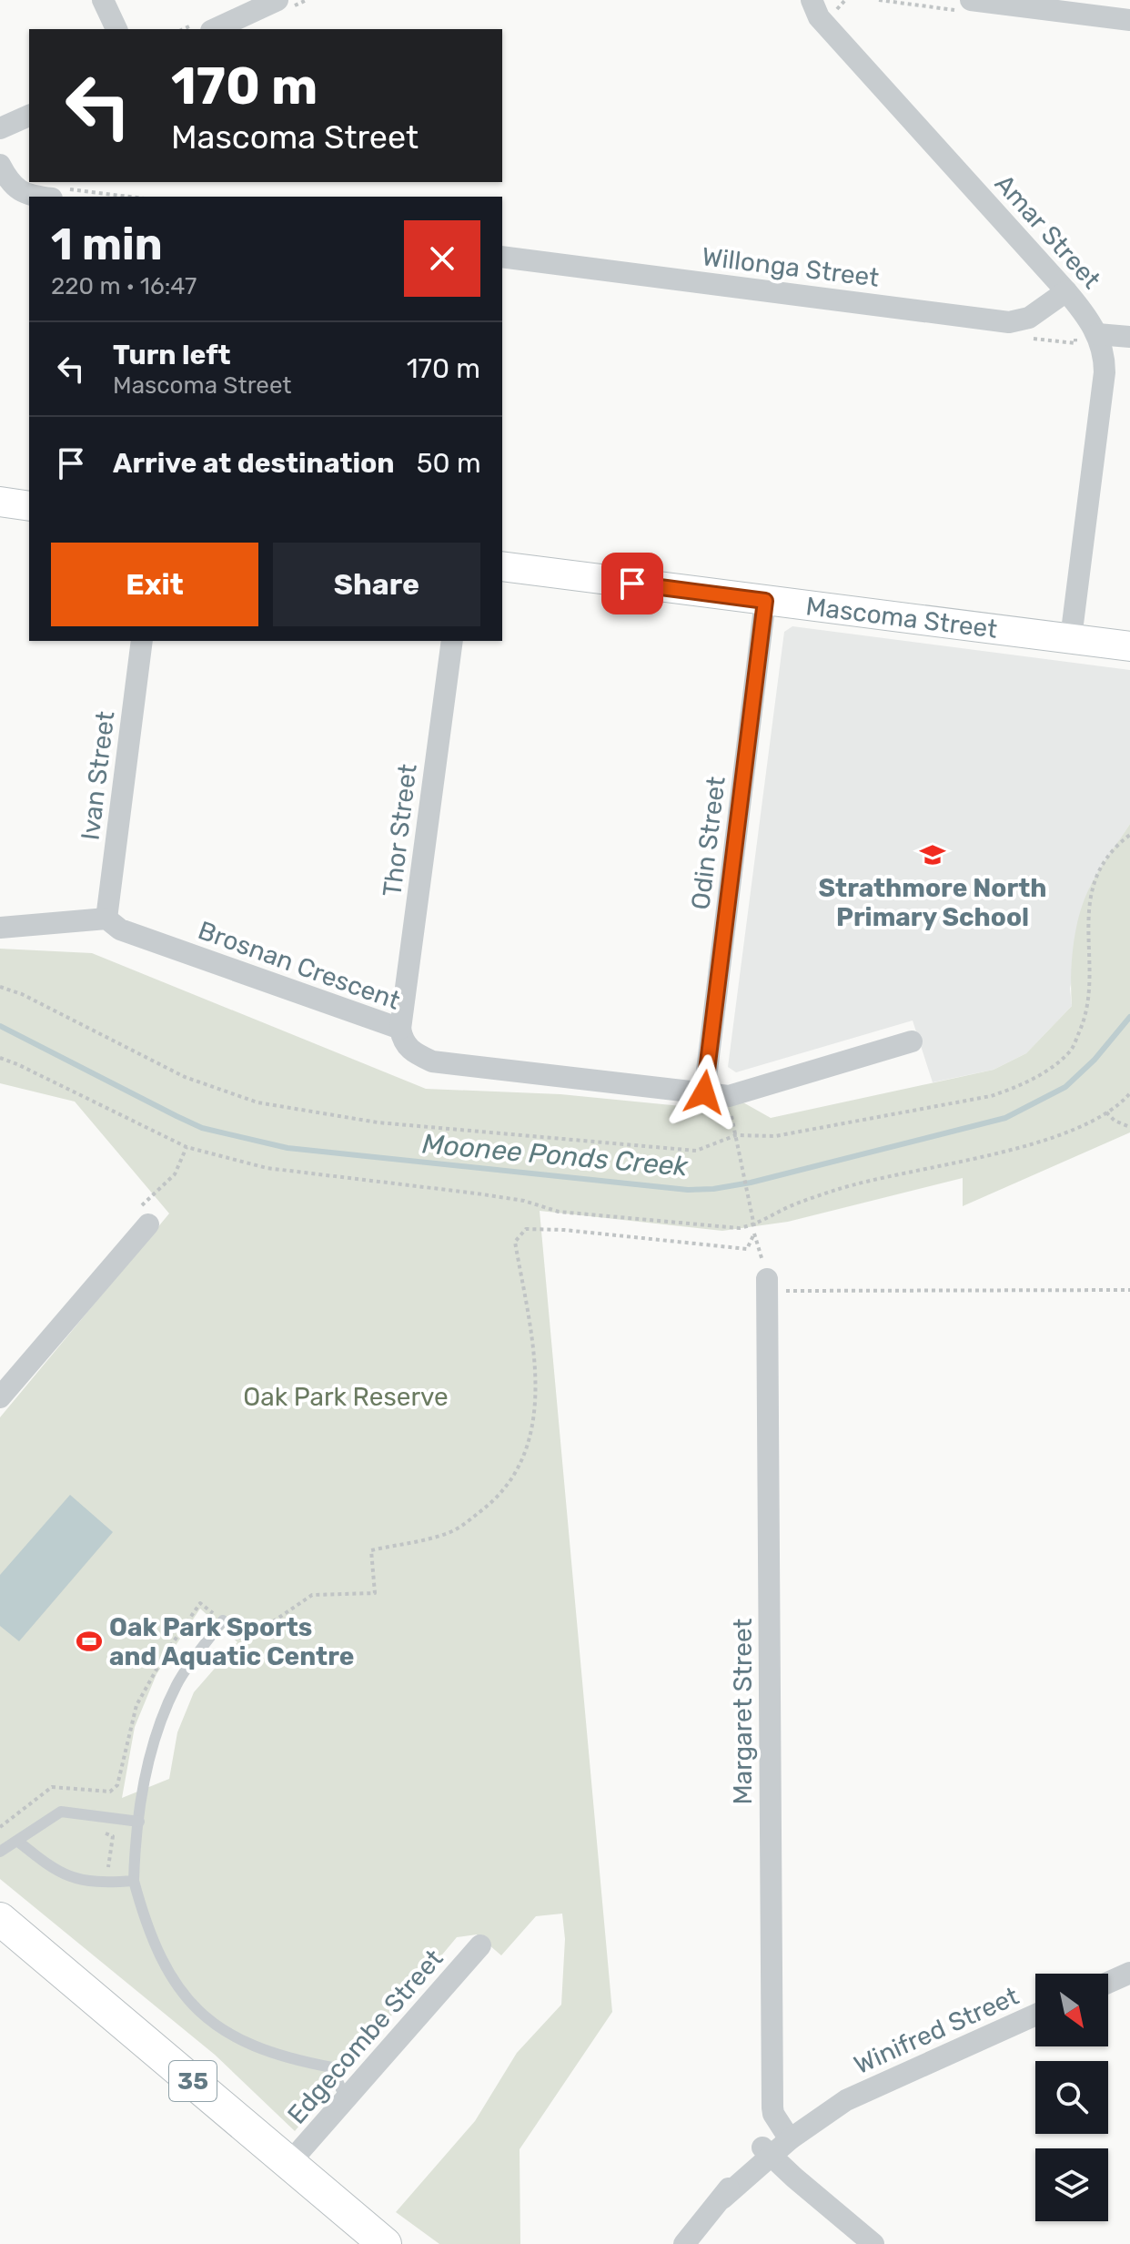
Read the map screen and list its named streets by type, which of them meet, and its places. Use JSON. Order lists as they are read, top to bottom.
{
  "streets": {
    "main road": ["Mascoma Street", "35"],
    "street": [
      "Amar Street",
      "Willonga Street",
      "Ivan Street",
      "Thor Street",
      "Odin Street",
      "Brosnan Crescent",
      "Margaret Street",
      "Winifred Street",
      "Edgecombe Street"
    ]
  },
  "crossings": [
    ["Amar Street", "Willonga Street"],
    ["Amar Street", "Mascoma Street"],
    ["Mascoma Street", "Odin Street"],
    ["Ivan Street", "Brosnan Crescent"],
    ["Thor Street", "Brosnan Crescent"],
    ["Odin Street", "Brosnan Crescent"],
    ["Margaret Street", "Winifred Street"],
    ["Edgecombe Street", "35"]
  ],
  "water": ["Moonee Ponds Creek"],
  "parks": ["Oak Park Reserve"],
  "places": {
    "school or university": ["Strathmore North Primary School"],
    "sports": ["Oak Park Sports and Aquatic Centre"]
  },
  "north": "bottom right",
  "page": {
    "turn": ["170 m", "Mascoma Street"],
    "heading": ["1 min", "220 m · 16:47"],
    "list": [
      {
        "name": "Turn left",
        "note": "Mascoma Street",
        "value": "170 m"
      },
      {
        "name": "Arrive at destination",
        "value": "50 m"
      }
    ],
    "buttons": ["Exit", "Share"]
  }
}
